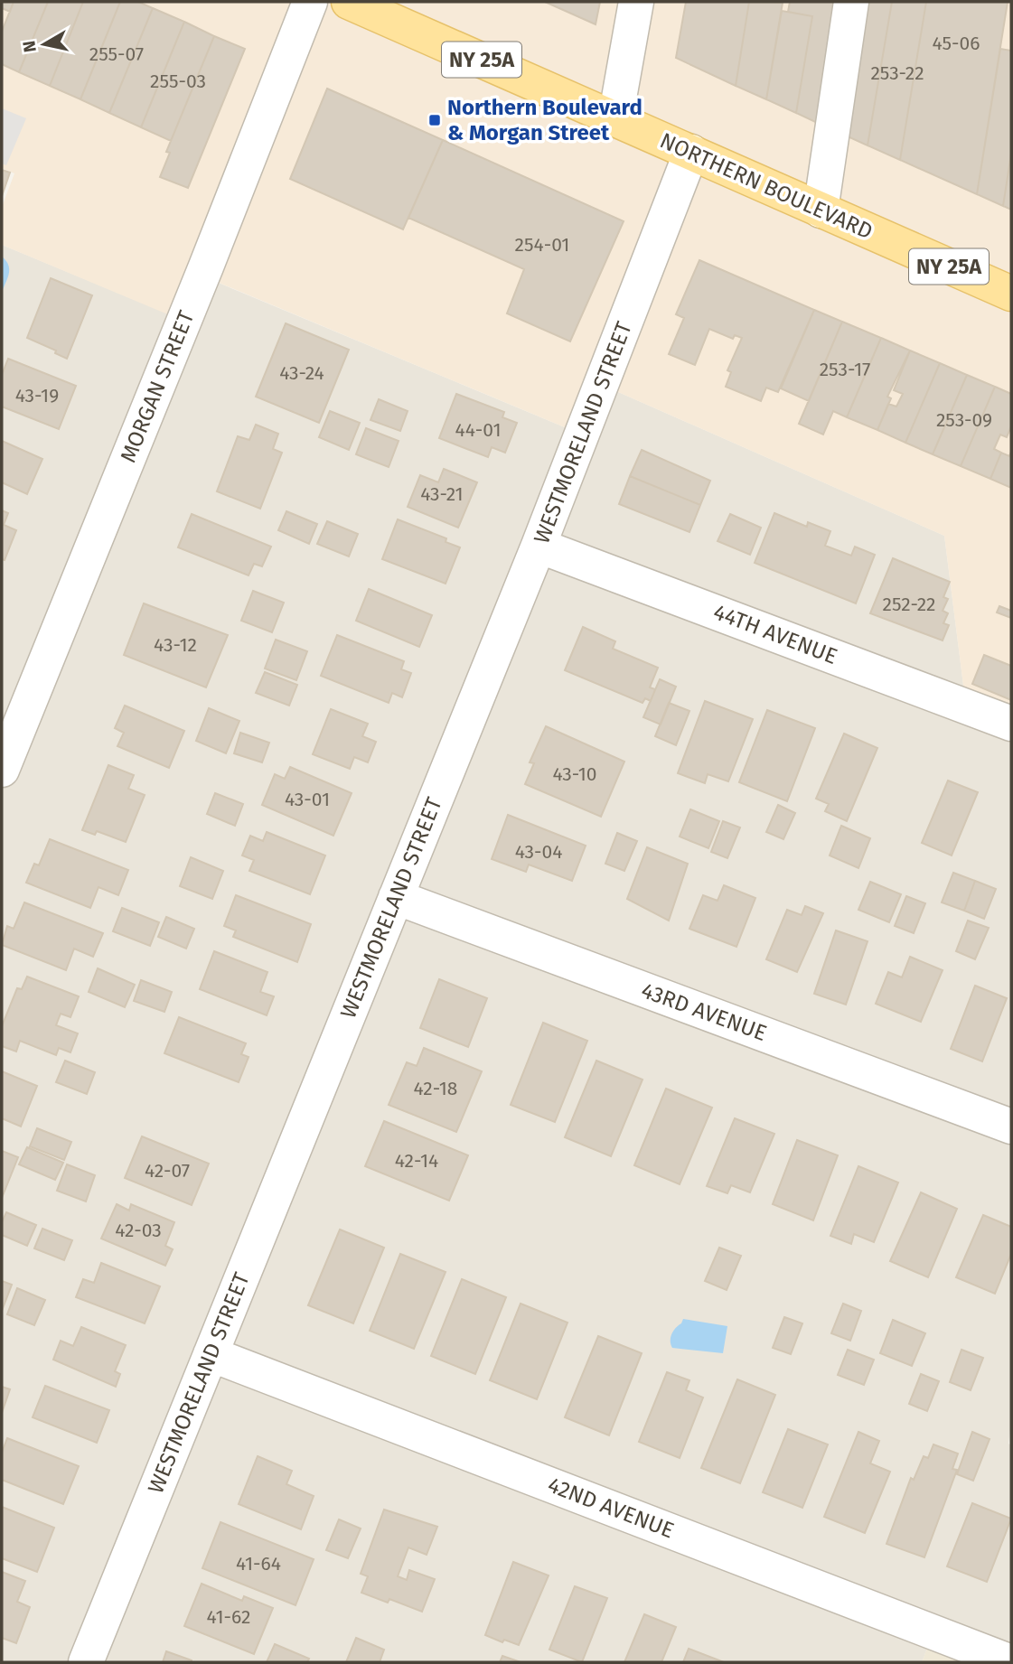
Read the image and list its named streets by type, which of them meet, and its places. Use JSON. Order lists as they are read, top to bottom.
{
  "streets": {
    "main road": ["NY 25A", "NORTHERN BOULEVARD"],
    "street": [
      "MORGAN STREET",
      "WESTMORELAND STREET",
      "44TH AVENUE",
      "43RD AVENUE",
      "42ND AVENUE"
    ]
  },
  "crossings": [
    ["NORTHERN BOULEVARD", "WESTMORELAND STREET"],
    ["WESTMORELAND STREET", "44TH AVENUE"],
    ["WESTMORELAND STREET", "43RD AVENUE"],
    ["WESTMORELAND STREET", "42ND AVENUE"]
  ],
  "places": {
    "transit": ["Northern Boulevard & Morgan Street"]
  },
  "house_numbers": [
    "45-06",
    "255-07",
    "253-22",
    "255-03",
    "254-01",
    "253-17",
    "43-24",
    "43-19",
    "253-09",
    "44-01",
    "43-21",
    "252-22",
    "43-12",
    "43-10",
    "43-01",
    "43-04",
    "42-18",
    "42-14",
    "42-07",
    "42-03",
    "41-64",
    "41-62"
  ],
  "north": "left"
}
